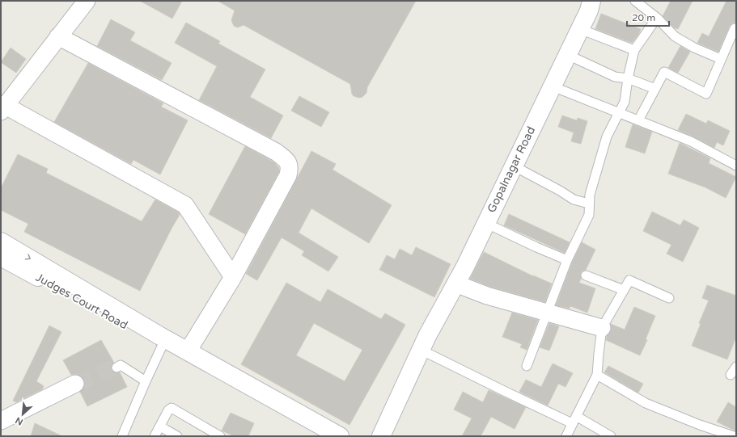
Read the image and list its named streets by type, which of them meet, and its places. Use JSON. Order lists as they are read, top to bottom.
{
  "streets": {
    "main road": ["Gopalnagar Road", "Judges Court Road"]
  },
  "scale_bar": "20 m",
  "north": "bottom left"
}
